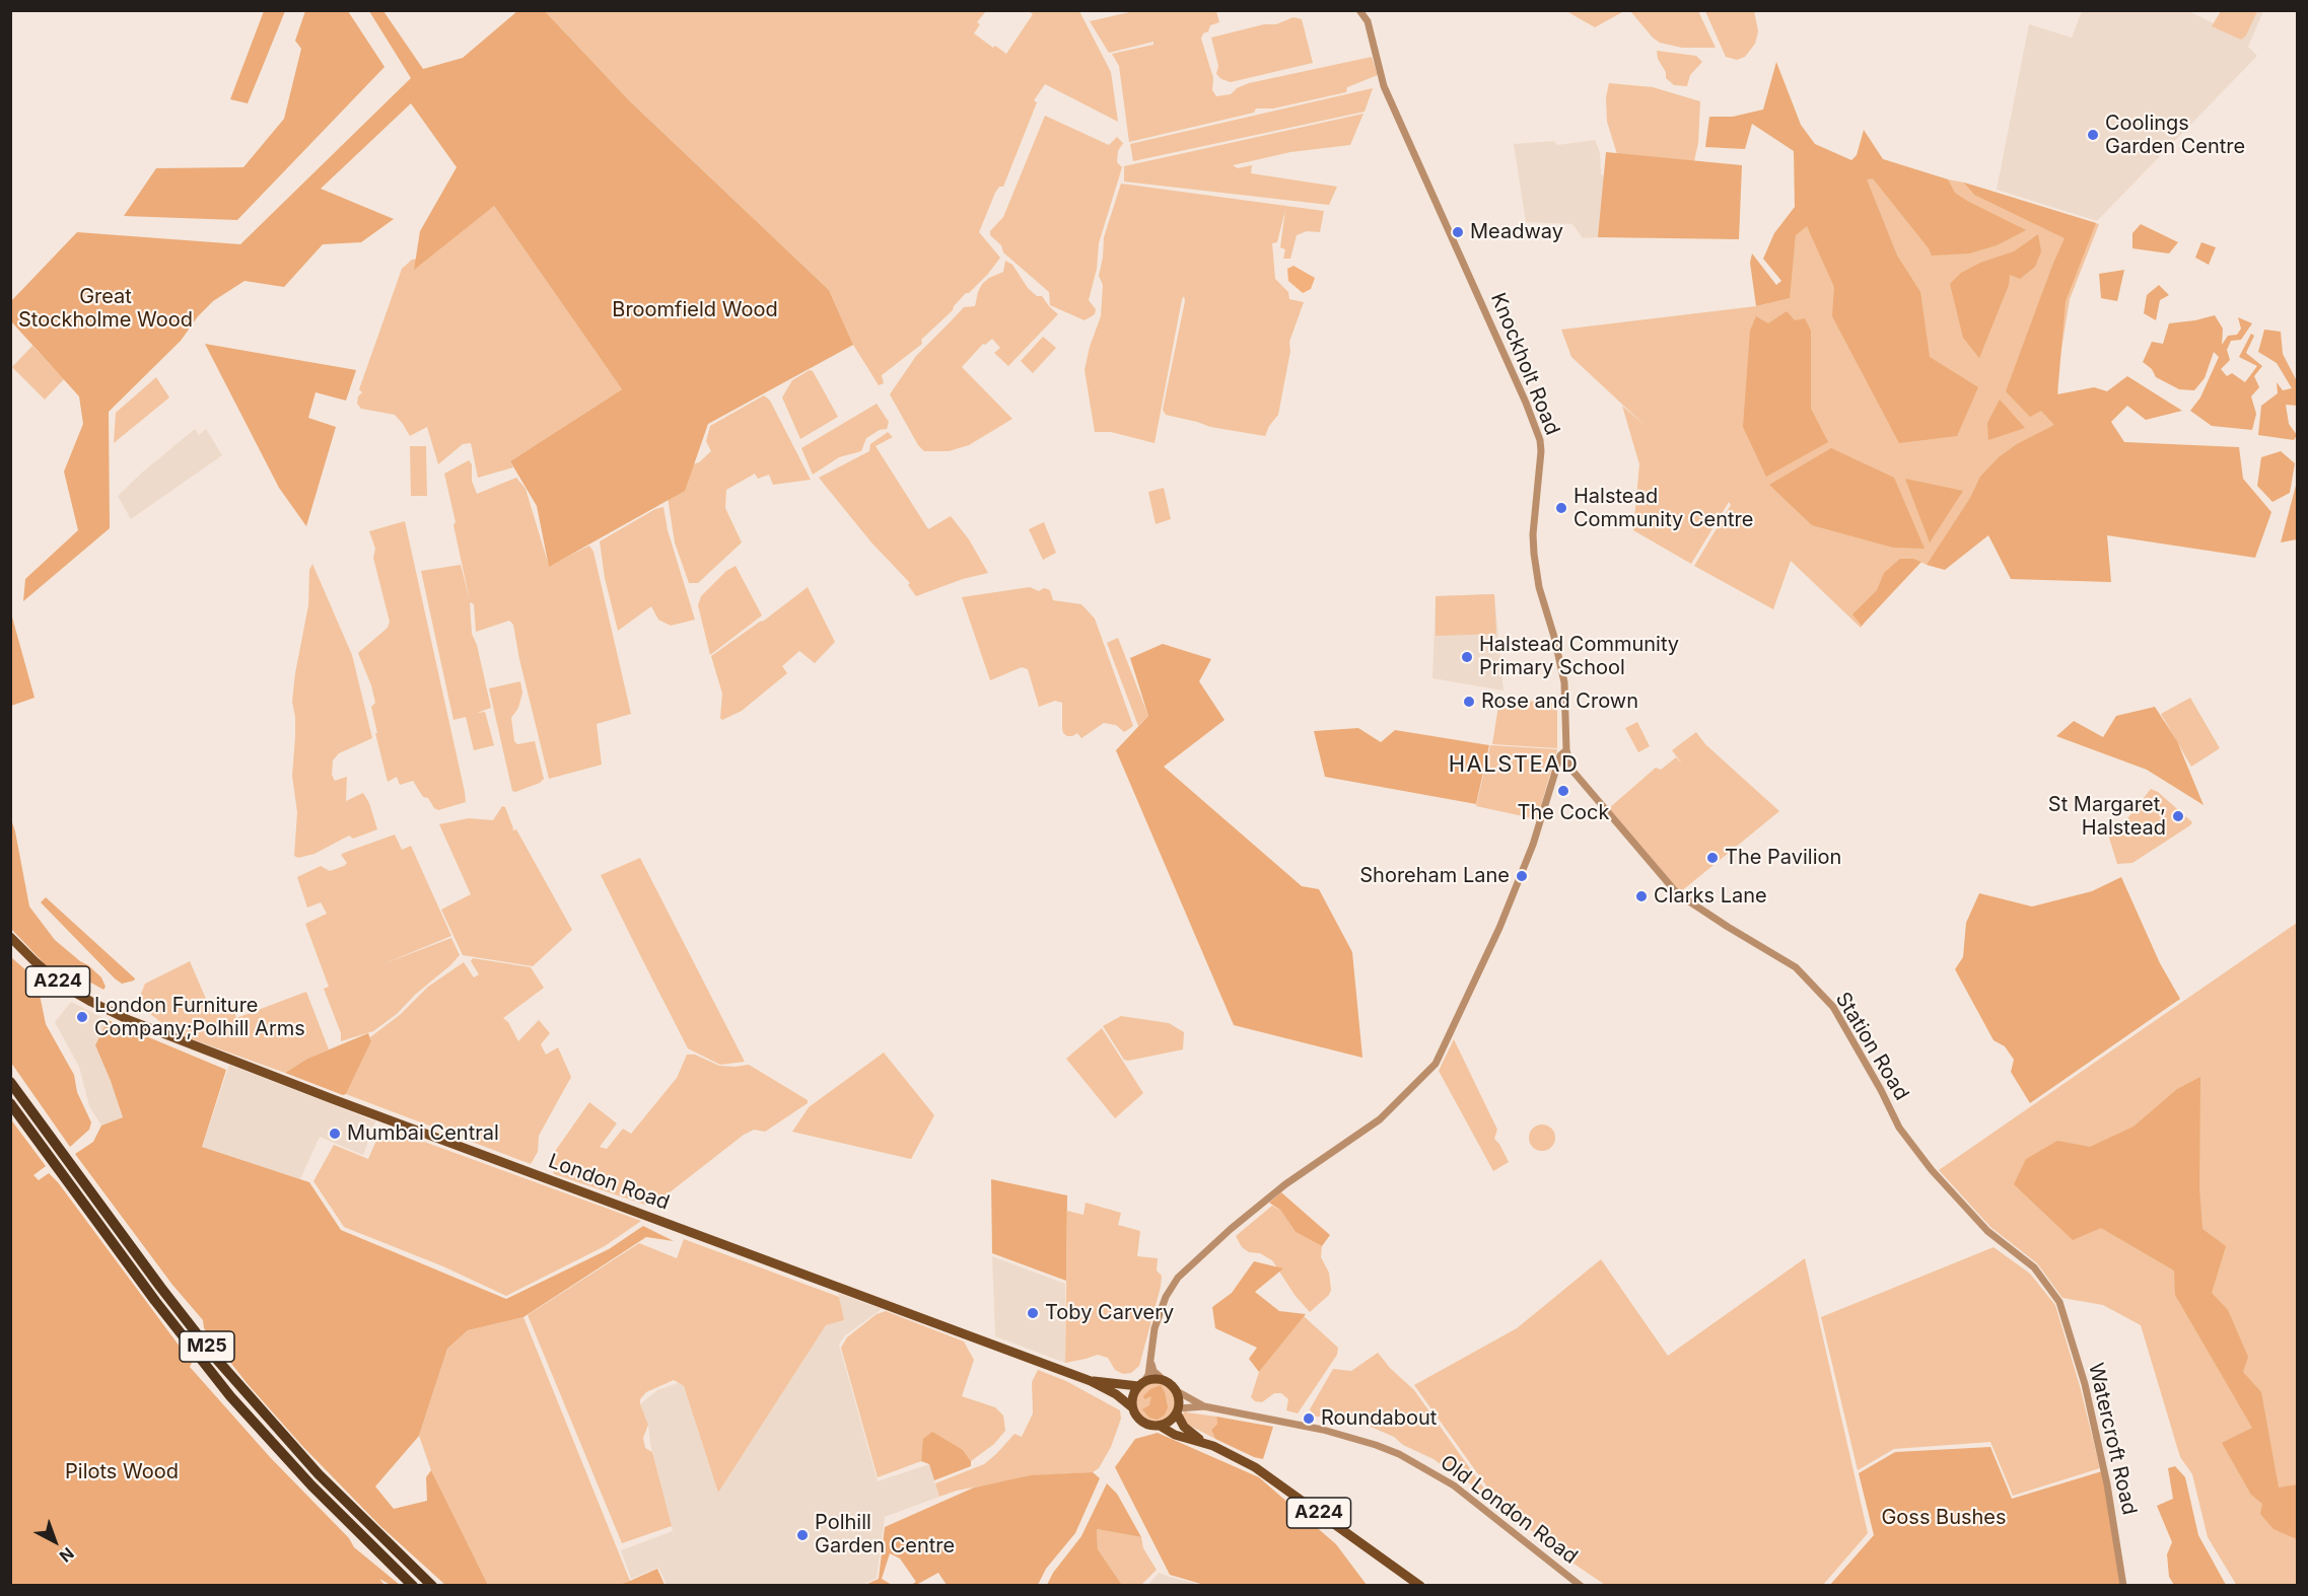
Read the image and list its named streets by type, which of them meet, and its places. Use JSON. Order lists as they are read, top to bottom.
{
  "streets": {
    "highway": ["M25"],
    "main road": ["A224", "London Road"],
    "street": [
      "Knockholt Road",
      "Station Road",
      "Watercroft Road",
      "Old London Road"
    ]
  },
  "crossings": [
    ["Knockholt Road", "Station Road"],
    ["A224", "London Road"],
    ["A224", "Old London Road"],
    ["Station Road", "Watercroft Road"],
    ["London Road", "Old London Road"]
  ],
  "districts": ["HALSTEAD"],
  "parks": [
    "Great Stockholme Wood",
    "Broomfield Wood",
    "Pilots Wood",
    "Goss Bushes"
  ],
  "places": [
    "Coolings Garden Centre",
    "Meadway",
    "Halstead Community Centre",
    "Halstead Community Primary School",
    "Rose and Crown",
    "The Cock",
    "St Margaret, Halstead",
    "The Pavilion",
    "Shoreham Lane",
    "Clarks Lane",
    "London Furniture Company;Polhill Arms",
    "Mumbai Central",
    "Toby Carvery",
    "Roundabout",
    "Polhill Garden Centre"
  ],
  "north": "bottom right"
}
